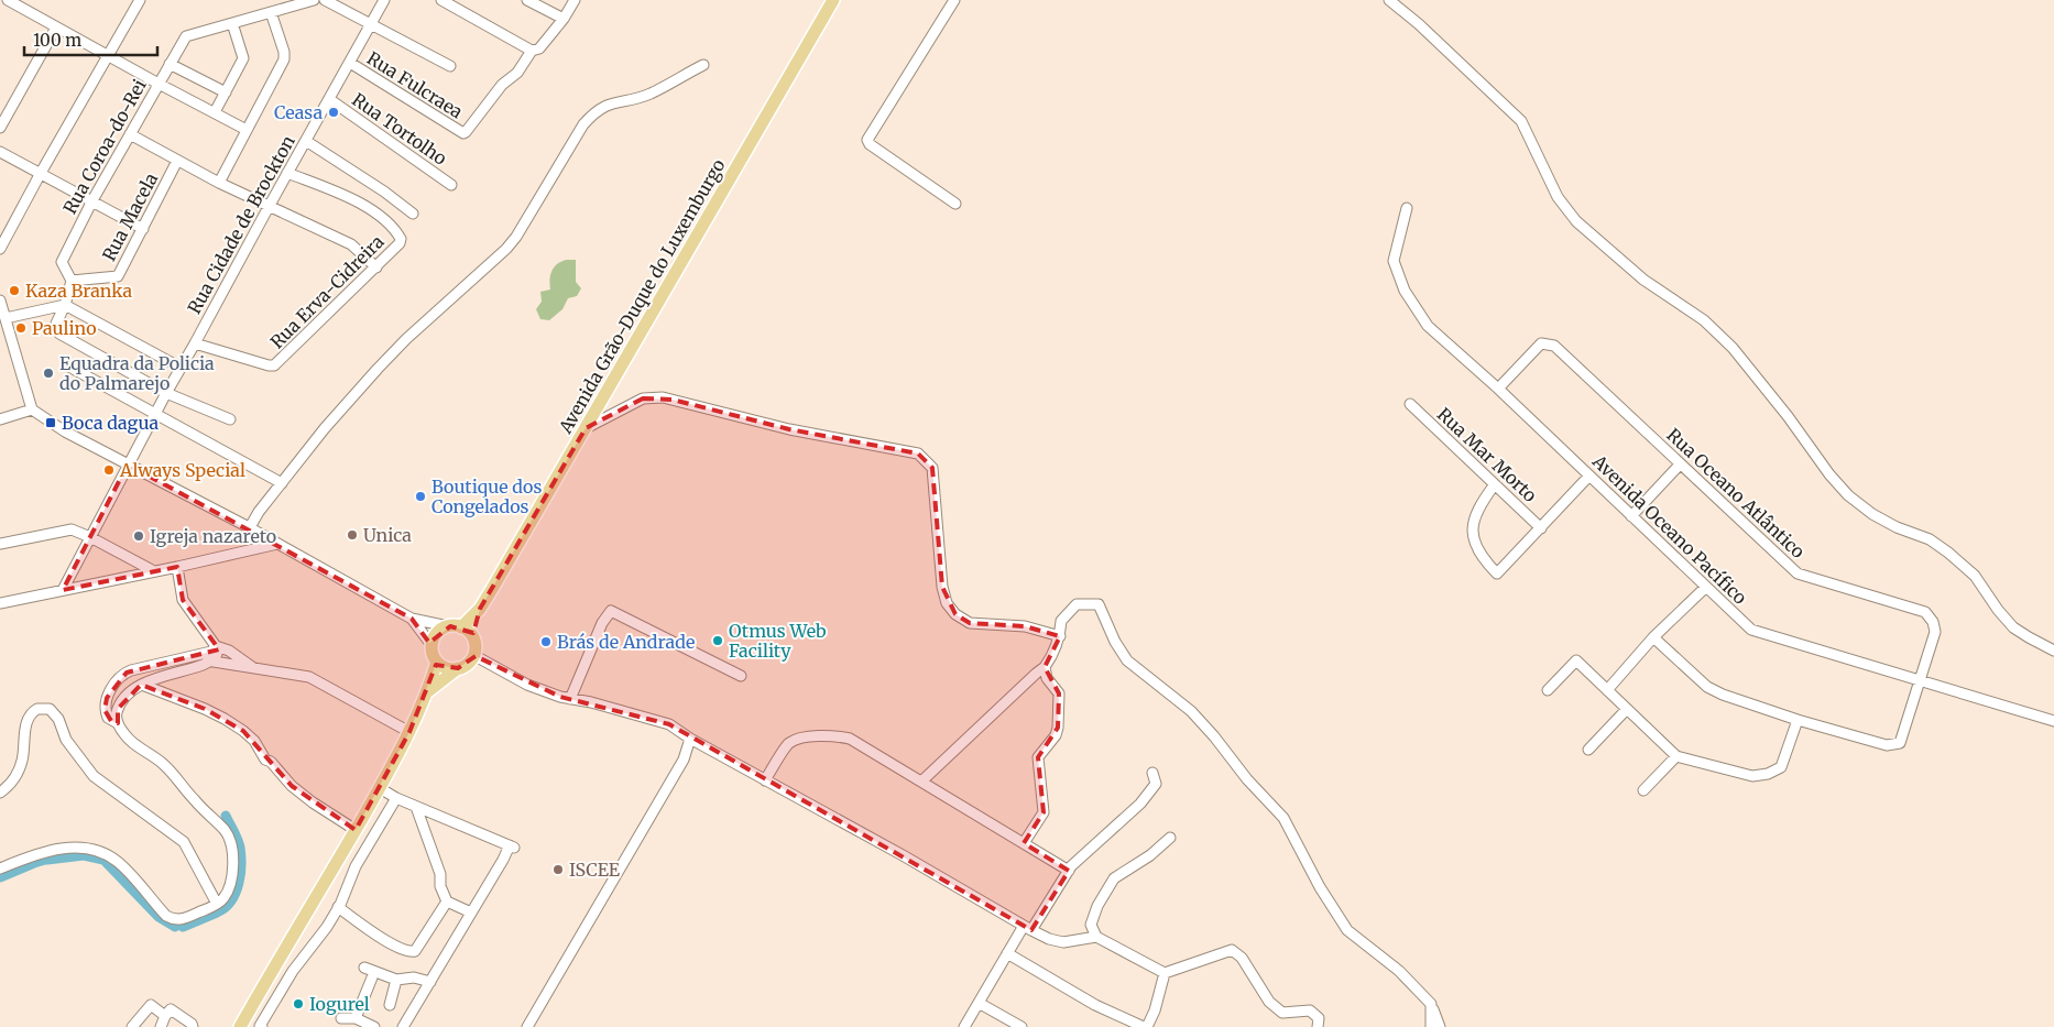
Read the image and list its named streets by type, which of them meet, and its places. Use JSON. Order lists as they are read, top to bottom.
{
  "streets": {
    "main road": ["Avenida Grão-Duque do Luxemburgo"],
    "street": [
      "Rua Fulcraea",
      "Rua Tortolho",
      "Rua Coroa-do-Rei",
      "Rua Macela",
      "Rua Cidade de Brockton",
      "Rua Erva-Cidreira",
      "Rua Mar Morto",
      "Rua Oceano Atlântico",
      "Avenida Oceano Pacífico"
    ]
  },
  "crossings": [
    ["Rua Fulcraea", "Rua Cidade de Brockton"],
    ["Rua Tortolho", "Rua Cidade de Brockton"],
    ["Rua Coroa-do-Rei", "Rua Macela"],
    ["Rua Cidade de Brockton", "Rua Erva-Cidreira"],
    ["Rua Oceano Atlântico", "Avenida Oceano Pacífico"]
  ],
  "places": {
    "other": [
      "Ceasa",
      "Kaza Branka",
      "Paulino",
      "Equadra da Policia do Palmarejo",
      "Always Special",
      "Boutique dos Congelados",
      "Unica",
      "Igreja nazareto",
      "Otmus Web Facility",
      "Brás de Andrade",
      "ISCEE",
      "Iogurel"
    ],
    "transit": ["Boca dagua"]
  },
  "scale_bar": "100 m"
}
